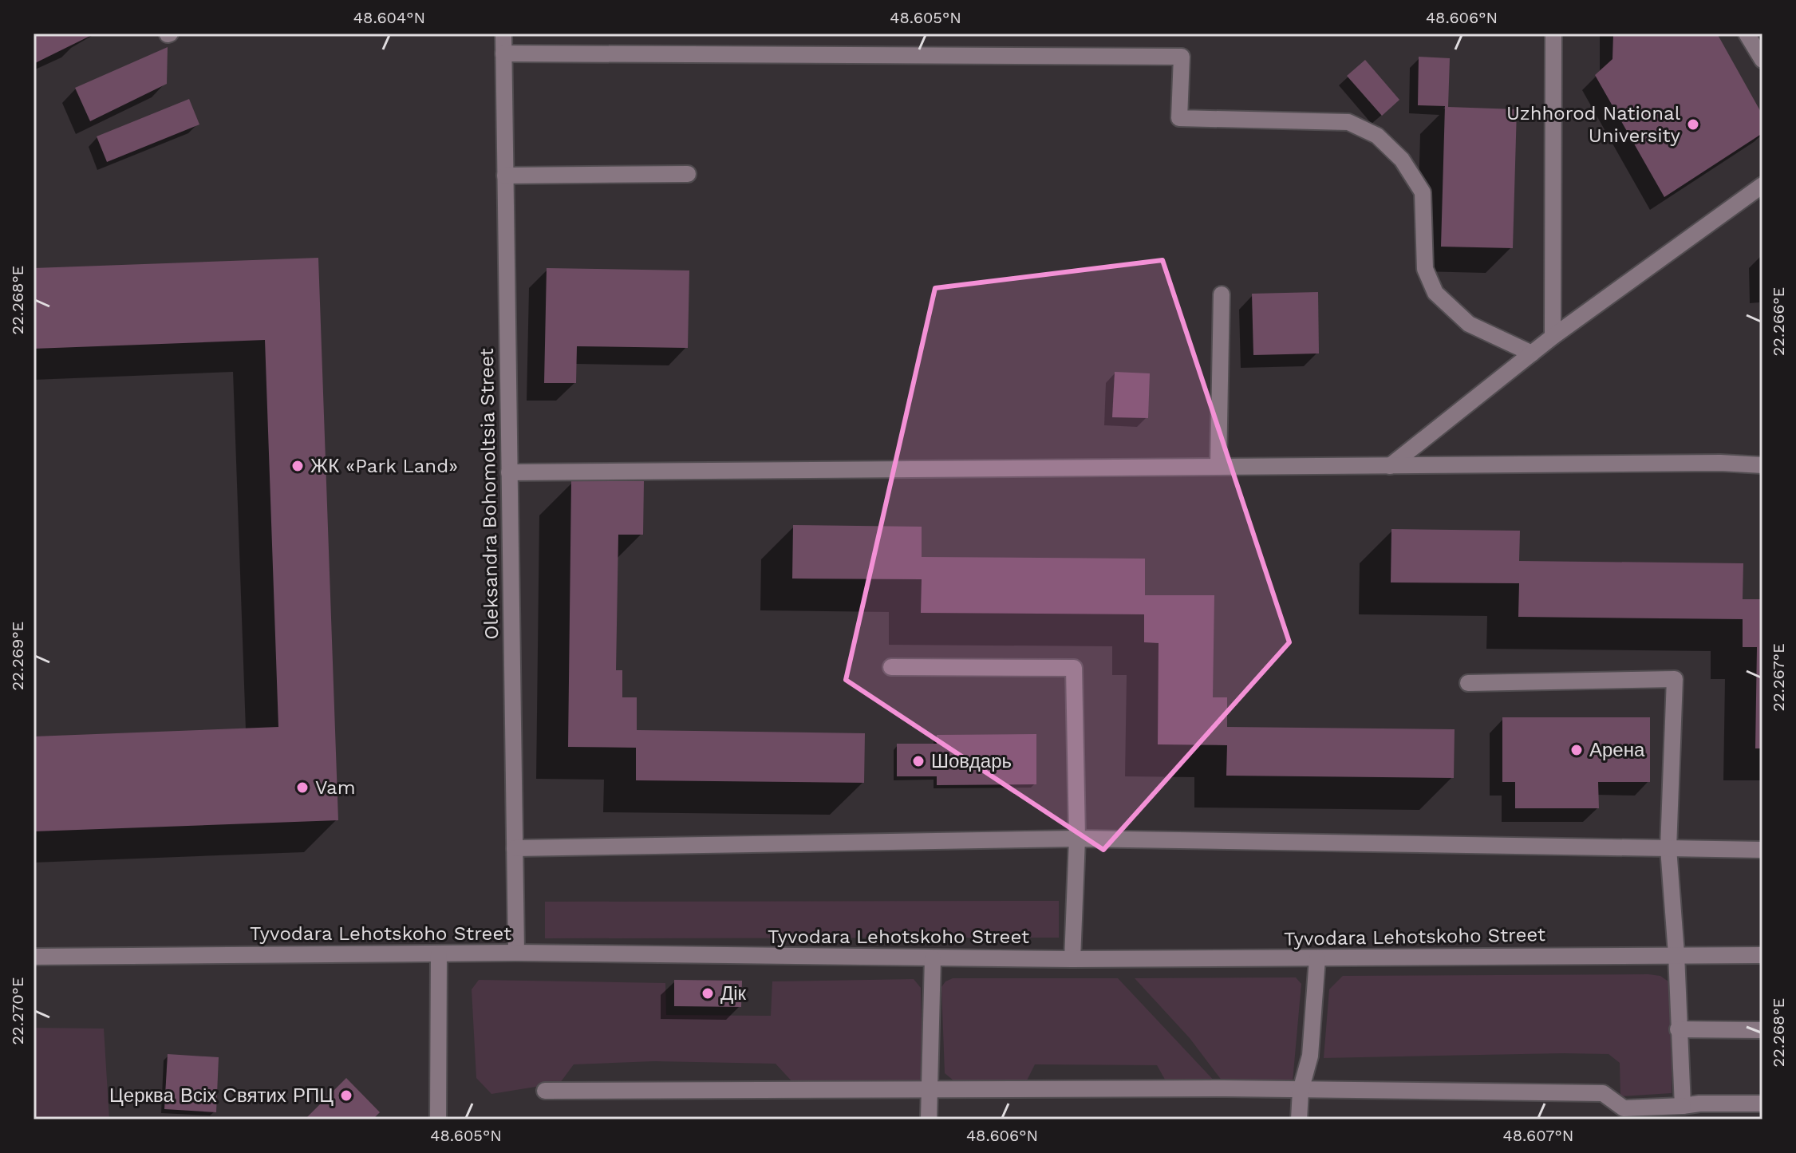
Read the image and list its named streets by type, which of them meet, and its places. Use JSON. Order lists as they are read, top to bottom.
{
  "streets": {
    "street": ["Oleksandra Bohomoltsia Street", "Tyvodara Lehotskoho Street"]
  },
  "crossings": [
    ["Oleksandra Bohomoltsia Street", "Tyvodara Lehotskoho Street"]
  ],
  "places": [
    "Uzhhorod National University",
    "ЖК «Park Land»",
    "Арена",
    "Шовдарь",
    "Vam",
    "Дік",
    "Церква Всіх Святих РПЦ"
  ],
  "coordinates": [
    "48.604°N",
    "48.605°N",
    "48.606°N",
    "22.268°E",
    "22.266°E",
    "22.269°E",
    "22.267°E",
    "22.270°E",
    "48.607°N"
  ]
}
